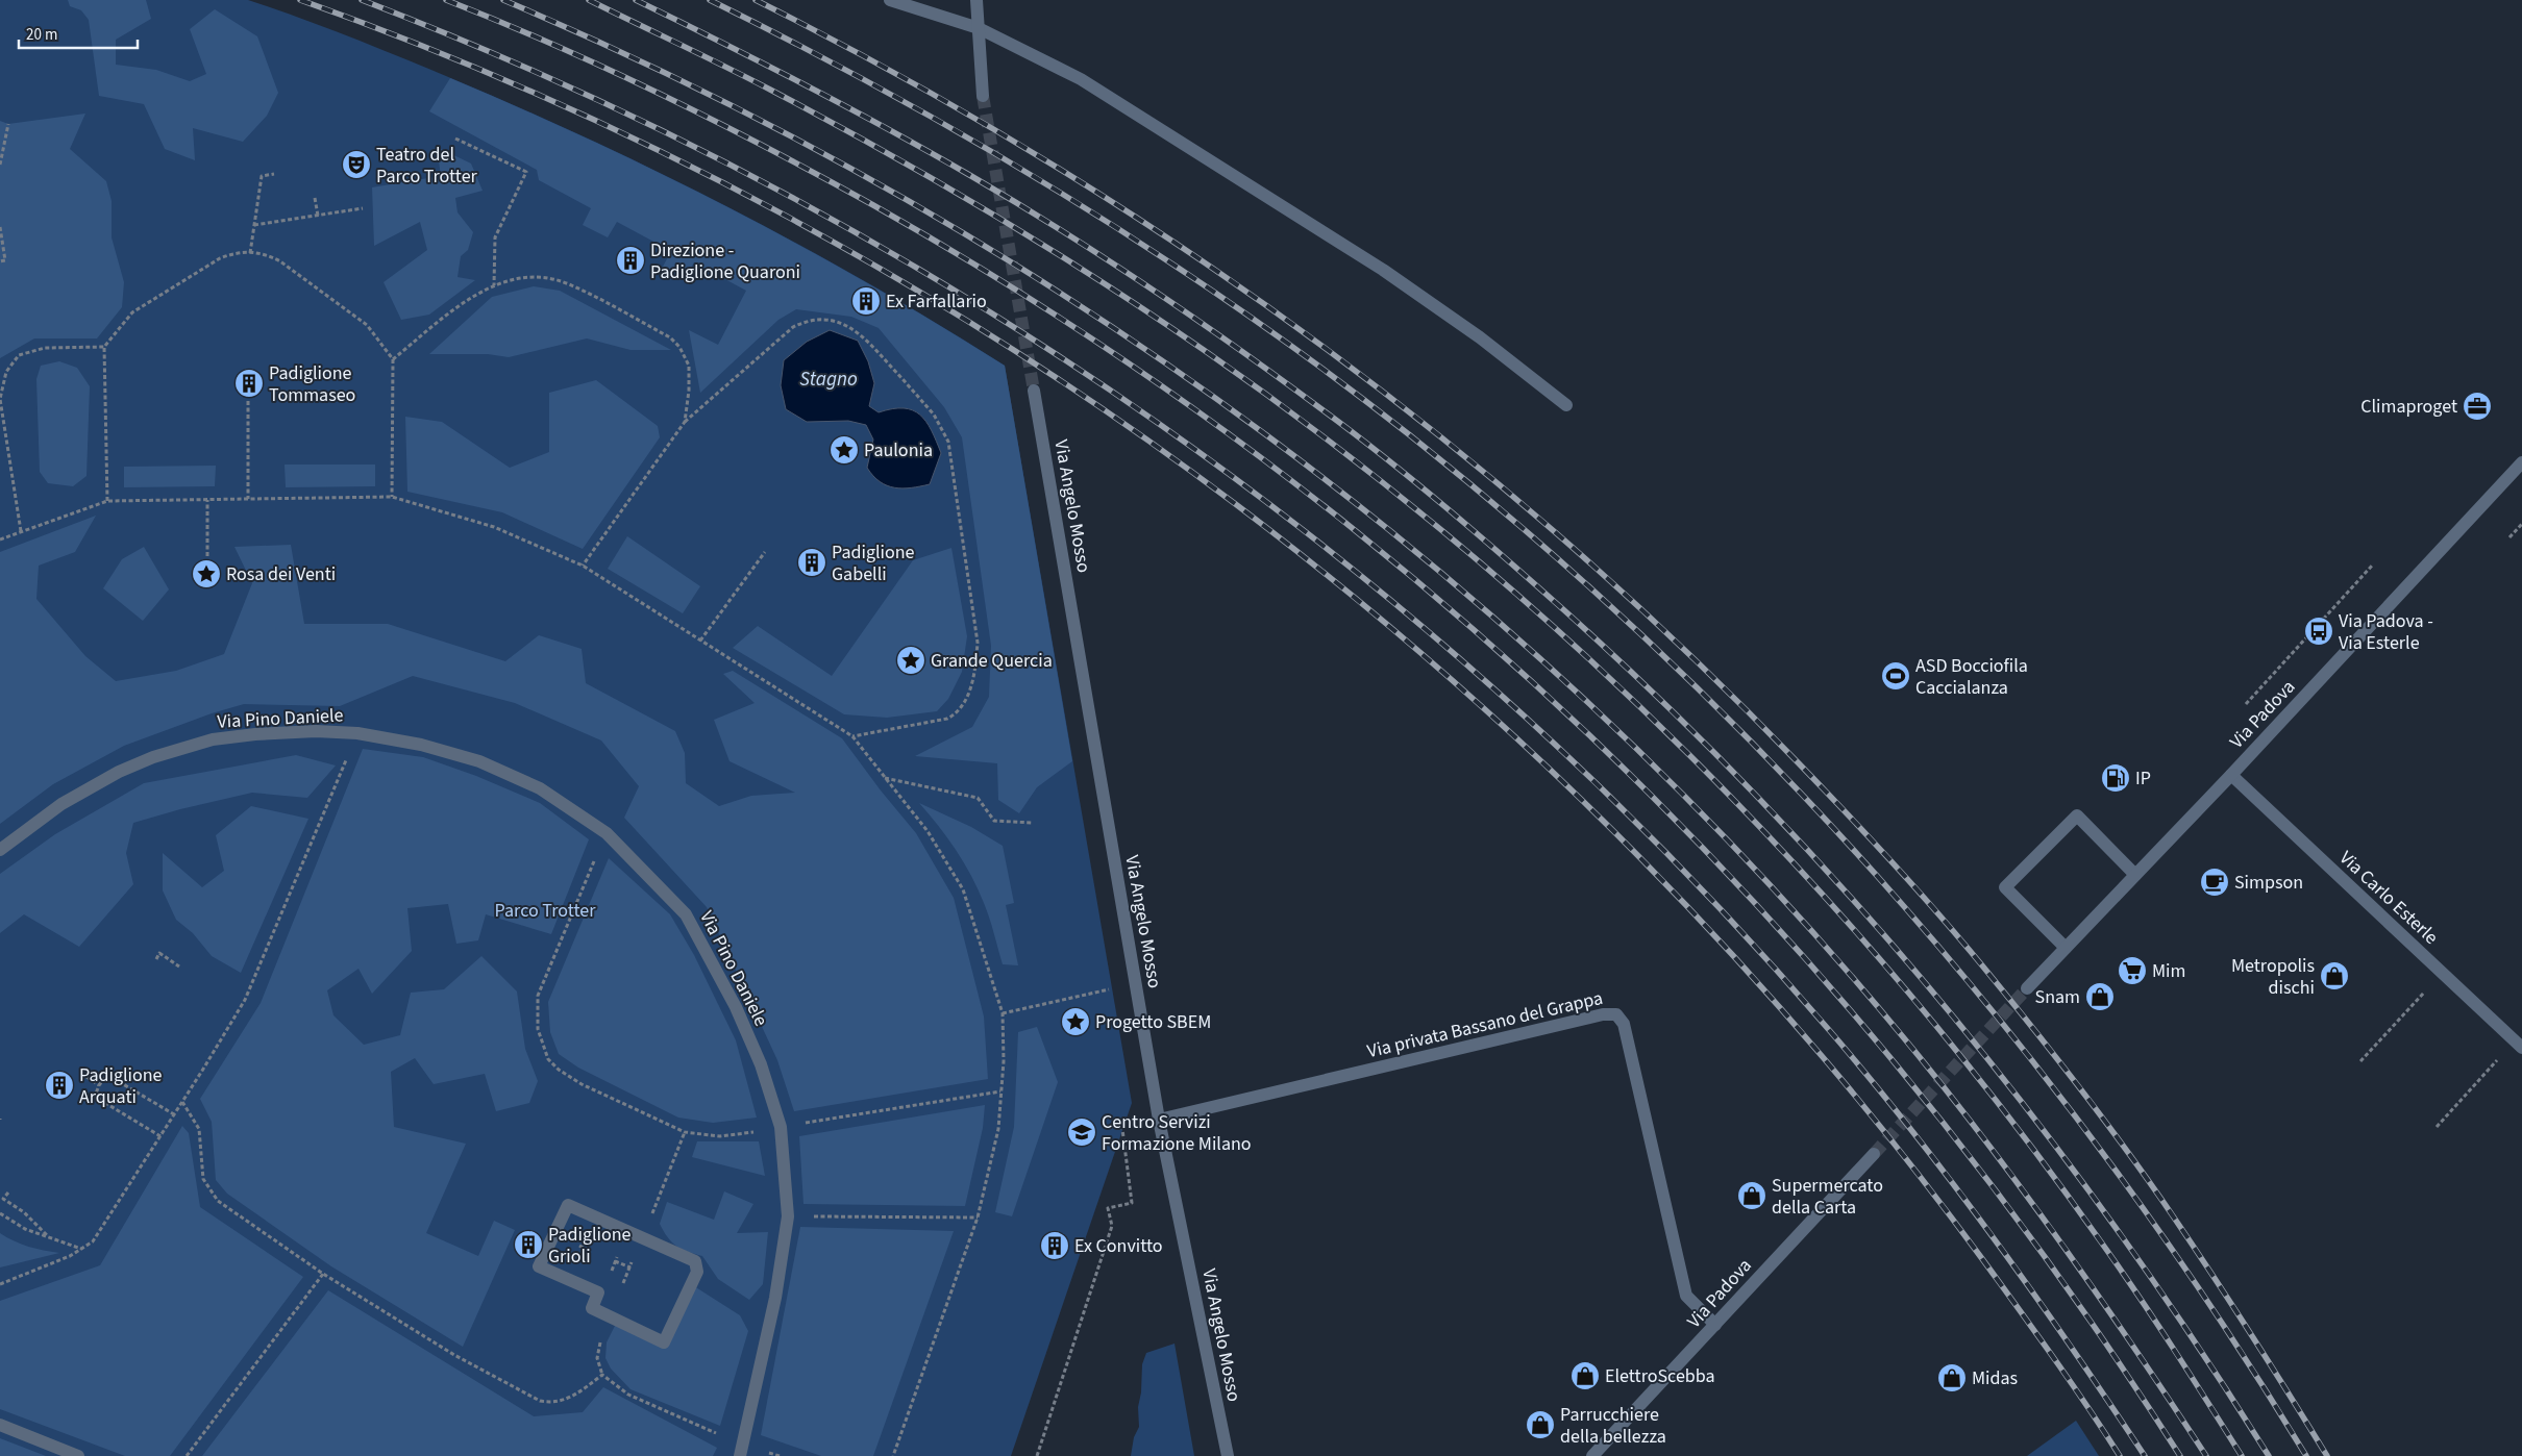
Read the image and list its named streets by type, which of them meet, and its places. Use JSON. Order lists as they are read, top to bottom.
{
  "streets": {
    "street": [
      "Via Angelo Mosso",
      "Via Padova",
      "Via Pino Daniele",
      "Via Carlo Esterle",
      "Via privata Bassano del Grappa"
    ]
  },
  "crossings": [
    ["Via Angelo Mosso", "Via privata Bassano del Grappa"],
    ["Via Padova", "Via Carlo Esterle"],
    ["Via Padova", "Via privata Bassano del Grappa"]
  ],
  "water": ["Stagno"],
  "parks": ["Parco Trotter"],
  "places": {
    "theatre": ["Teatro del Parco Trotter"],
    "building": [
      "Direzione - Padiglione Quaroni",
      "Ex Farfallario",
      "Padiglione Tommaseo",
      "Padiglione Gabelli",
      "Padiglione Arquati",
      "Padiglione Grioli",
      "Ex Convitto"
    ],
    "office": ["Climaproget"],
    "place": [
      "Paulonia",
      "Rosa dei Venti",
      "Grande Quercia",
      "Progetto SBEM"
    ],
    "bus stop": ["Via Padova - Via Esterle"],
    "sports": ["ASD Bocciofila Caccialanza"],
    "fuel station": ["IP"],
    "cafe": ["Simpson"],
    "supermarket": ["Mim"],
    "shop": [
      "Metropolis dischi",
      "Snam",
      "Supermercato della Carta",
      "ElettroScebba",
      "Midas",
      "Parrucchiere della bellezza"
    ],
    "school or university": ["Centro Servizi Formazione Milano"]
  },
  "scale_bar": "20 m"
}
